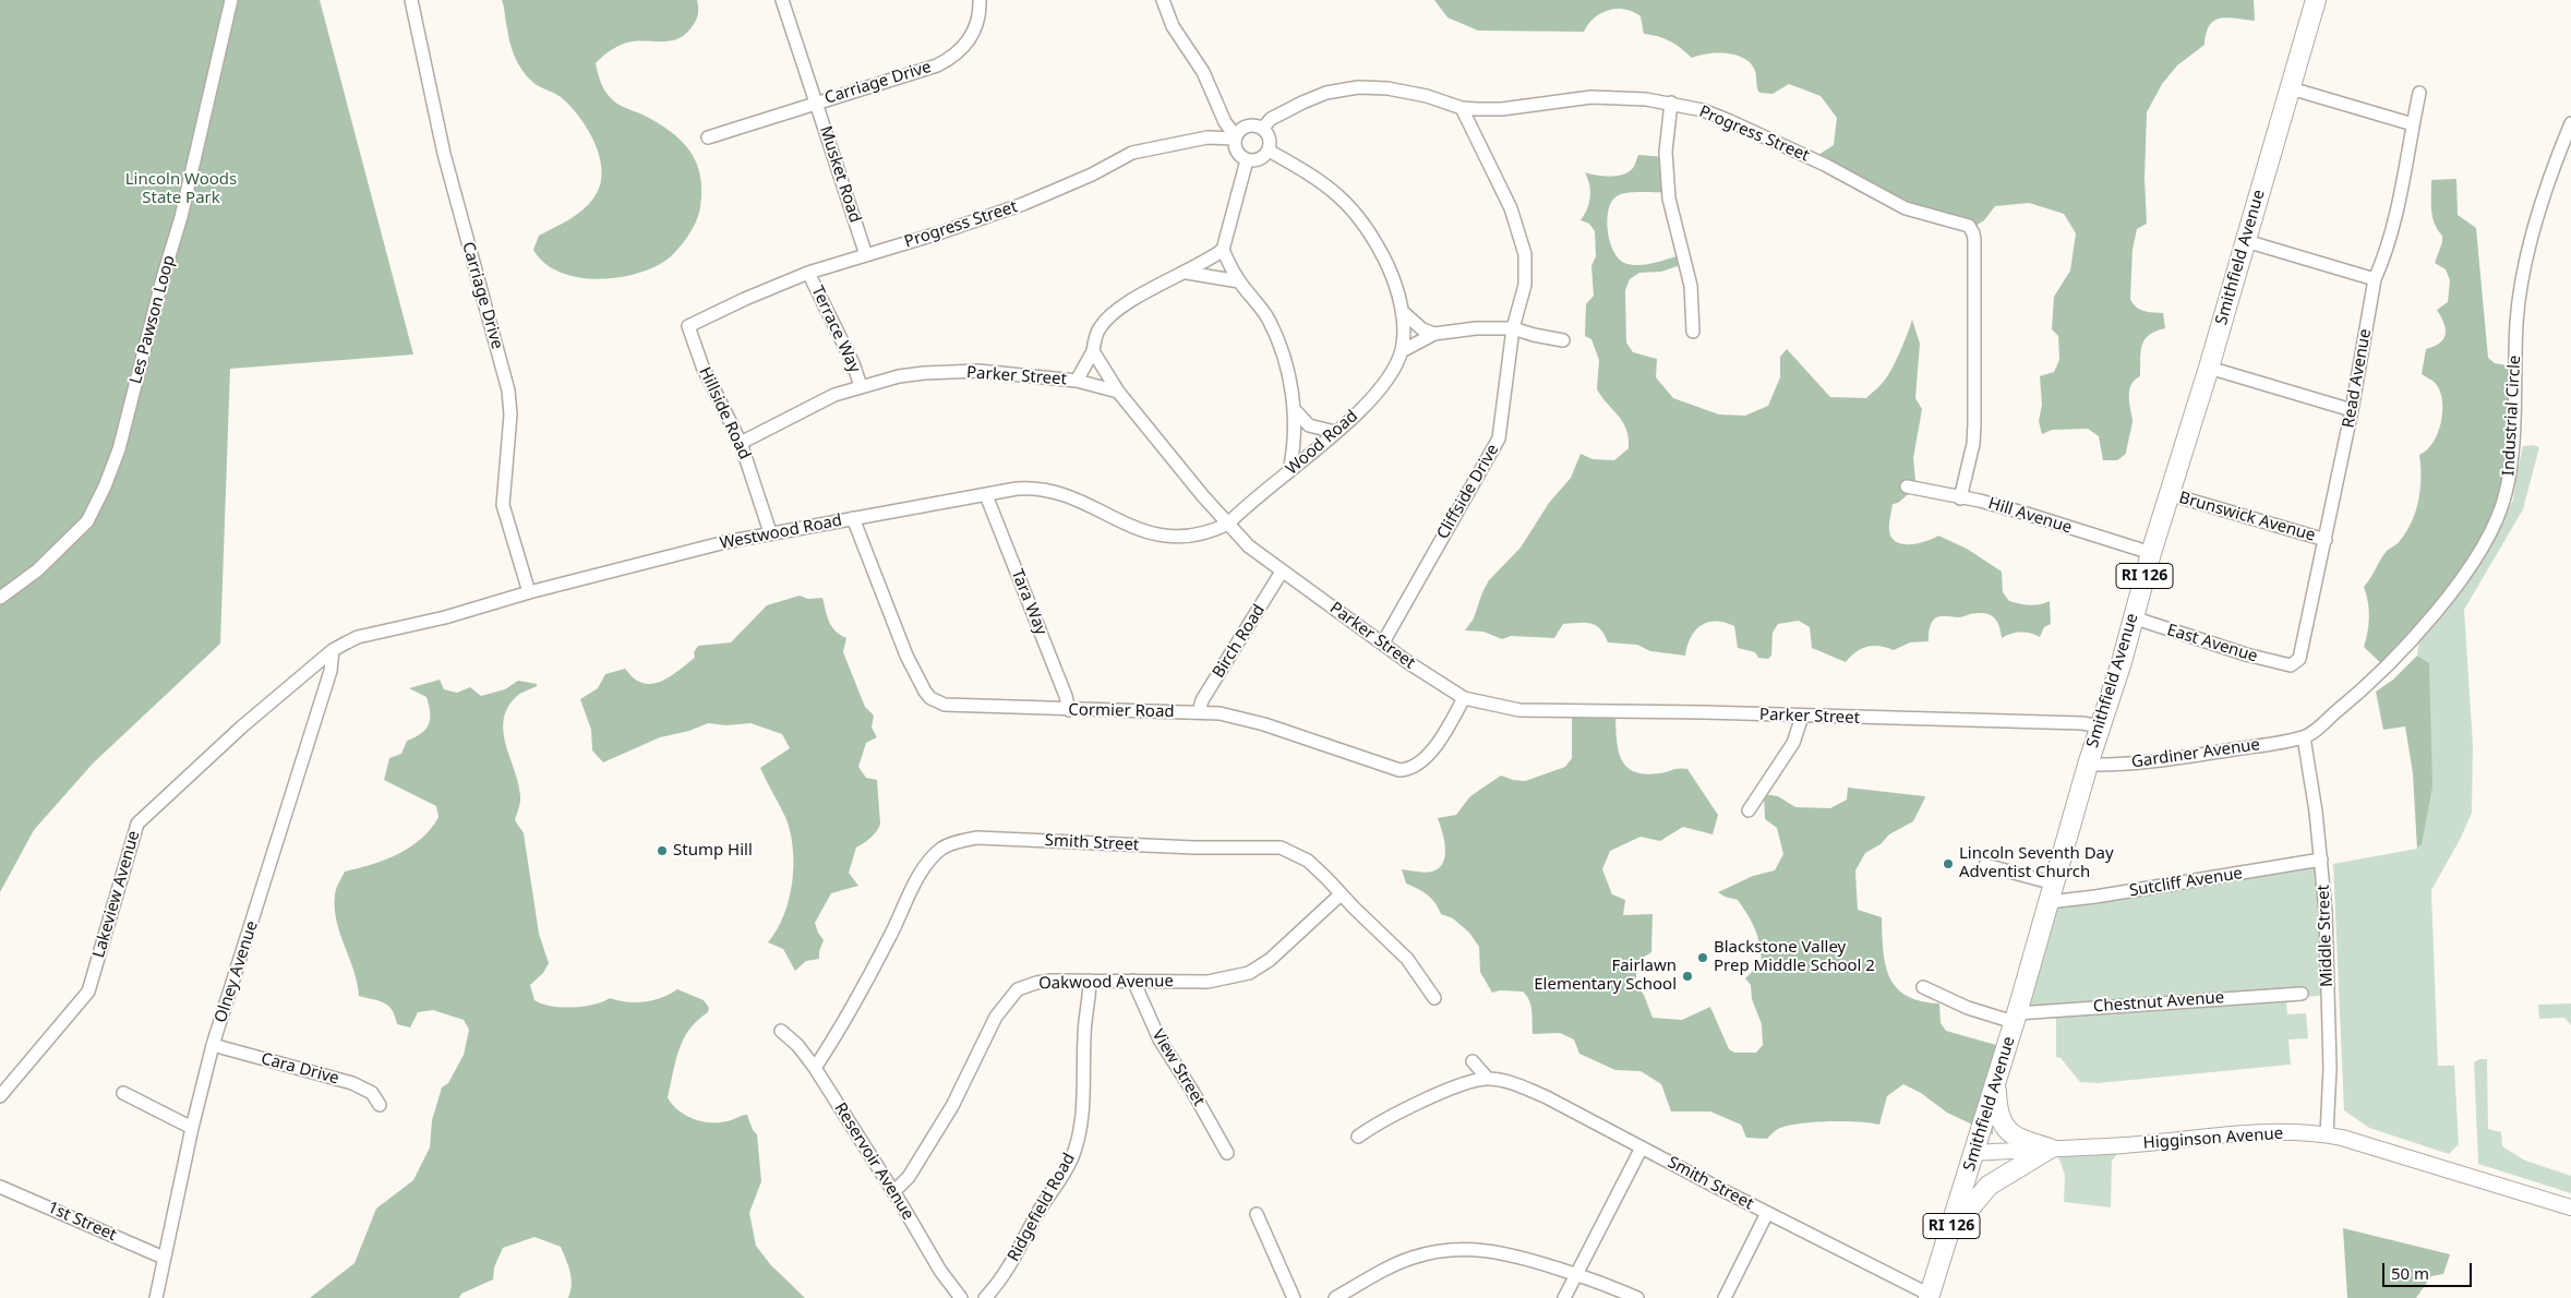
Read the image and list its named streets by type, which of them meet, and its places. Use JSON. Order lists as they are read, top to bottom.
{
  "streets": {
    "main road": ["Smithfield Avenue", "RI 126"],
    "street": [
      "Carriage Drive",
      "Progress Street",
      "Musket Road",
      "Les Pawson Loop",
      "Terrace Way",
      "Parker Street",
      "Read Avenue",
      "Hillside Road",
      "Industrial Circle",
      "Wood Road",
      "Cliffside Drive",
      "Hill Avenue",
      "Brunswick Avenue",
      "Westwood Road",
      "Tara Way",
      "Birch Road",
      "East Avenue",
      "Cormier Road",
      "Gardiner Avenue",
      "Smith Street",
      "Sutcliff Avenue",
      "Lakeview Avenue",
      "Middle Street",
      "Olney Avenue",
      "Oakwood Avenue",
      "Chestnut Avenue",
      "View Street",
      "Cara Drive",
      "Higginson Avenue",
      "Reservoir Avenue",
      "Ridgefield Road",
      "1st Street"
    ]
  },
  "crossings": [
    ["Carriage Drive", "Musket Road"],
    ["Carriage Drive", "Westwood Road"],
    ["Progress Street", "Musket Road"],
    ["Progress Street", "Terrace Way"],
    ["Progress Street", "Hillside Road"],
    ["Progress Street", "Cliffside Drive"],
    ["Progress Street", "Hill Avenue"],
    ["Smithfield Avenue", "Parker Street"],
    ["Smithfield Avenue", "Hill Avenue"],
    ["Smithfield Avenue", "Brunswick Avenue"],
    ["Smithfield Avenue", "East Avenue"],
    ["Smithfield Avenue", "Gardiner Avenue"],
    ["Smithfield Avenue", "Smith Street"],
    ["Smithfield Avenue", "Sutcliff Avenue"],
    ["Smithfield Avenue", "Chestnut Avenue"],
    ["Smithfield Avenue", "Higginson Avenue"],
    ["Terrace Way", "Parker Street"],
    ["Parker Street", "Hillside Road"],
    ["Parker Street", "Wood Road"],
    ["Parker Street", "Cliffside Drive"],
    ["Parker Street", "Westwood Road"],
    ["Parker Street", "Birch Road"],
    ["Parker Street", "Cormier Road"],
    ["Read Avenue", "Brunswick Avenue"],
    ["Read Avenue", "East Avenue"],
    ["Hillside Road", "Westwood Road"],
    ["Industrial Circle", "Gardiner Avenue"],
    ["Industrial Circle", "Middle Street"],
    ["Wood Road", "Cliffside Drive"],
    ["Wood Road", "Westwood Road"],
    ["Westwood Road", "Tara Way"],
    ["Westwood Road", "Cormier Road"],
    ["Westwood Road", "Lakeview Avenue"],
    ["Westwood Road", "Olney Avenue"],
    ["Tara Way", "Cormier Road"],
    ["Birch Road", "Cormier Road"],
    ["Gardiner Avenue", "Middle Street"],
    ["Smith Street", "Oakwood Avenue"],
    ["Smith Street", "Reservoir Avenue"],
    ["Sutcliff Avenue", "Middle Street"],
    ["Lakeview Avenue", "Olney Avenue"],
    ["Middle Street", "Higginson Avenue"],
    ["Olney Avenue", "Cara Drive"],
    ["Olney Avenue", "1st Street"],
    ["Oakwood Avenue", "View Street"],
    ["Oakwood Avenue", "Reservoir Avenue"],
    ["Oakwood Avenue", "Ridgefield Road"]
  ],
  "parks": ["Lincoln Woods State Park"],
  "places": [
    "Stump Hill",
    "Lincoln Seventh Day Adventist Church",
    "Blackstone Valley Prep Middle School 2",
    "Fairlawn Elementary School"
  ],
  "scale_bar": "50 m"
}
